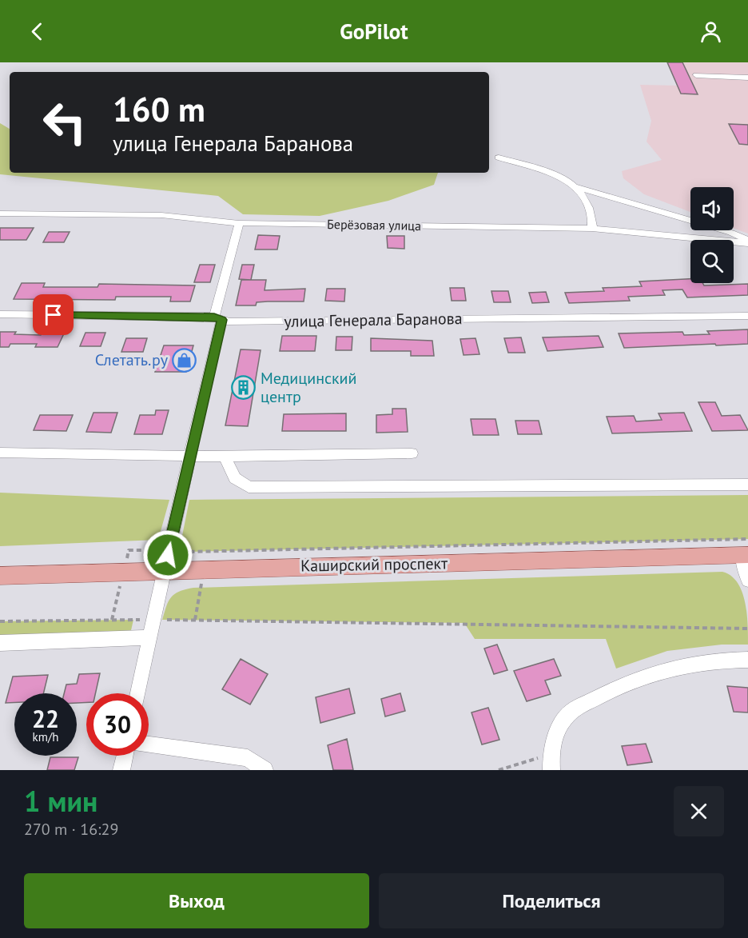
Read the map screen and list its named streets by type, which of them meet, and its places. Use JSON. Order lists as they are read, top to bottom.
{
  "streets": {
    "main road": ["Каширский проспект"],
    "street": ["Берёзовая улица", "улица Генерала Баранова"]
  },
  "places": {
    "shop": ["Слетать.ру"],
    "building": ["Медицинский центр"]
  },
  "page": {
    "header": "GoPilot",
    "turn": ["160 m", "улица Генерала Баранова"],
    "speed": "22 km/h",
    "limit": "30",
    "heading": ["1 мин", "270 m · 16:29"],
    "buttons": ["Выход", "Поделиться"]
  }
}
